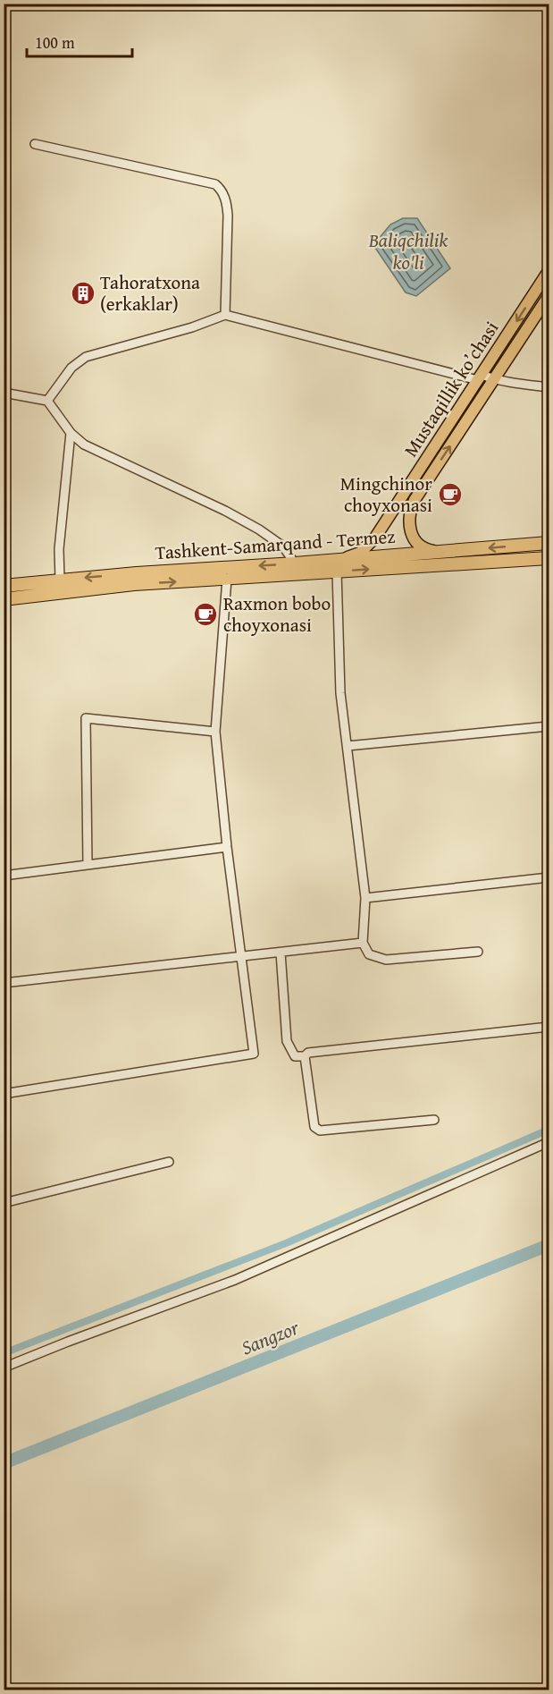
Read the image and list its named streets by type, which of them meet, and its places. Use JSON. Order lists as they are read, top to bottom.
{
  "streets": {
    "highway": ["Tashkent-Samarqand - Termez"],
    "main road": ["Mustaqillik ko’chasi"]
  },
  "crossings": [
    ["Mustaqillik ko’chasi", "Tashkent-Samarqand - Termez"]
  ],
  "water": ["Baliqchilik ko'li", "Sangzor"],
  "places": {
    "building": ["Tahoratxona (erkaklar)"],
    "cafe": ["Mingchinor choyxonasi", "Raxmon bobo choyxonasi"]
  },
  "scale_bar": "100 m"
}
